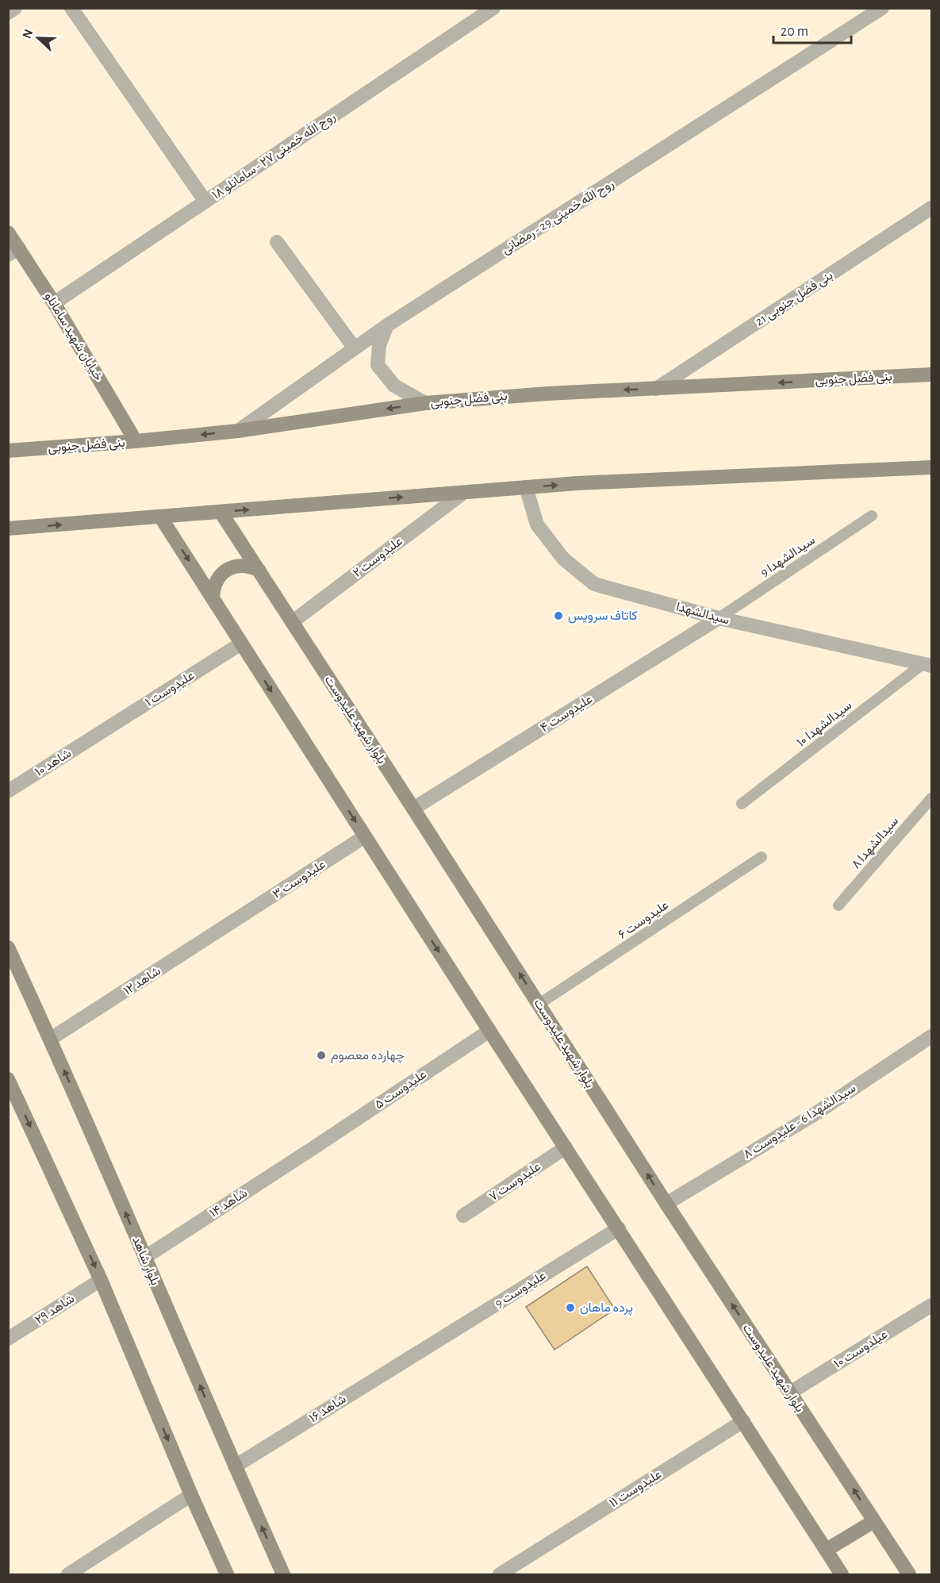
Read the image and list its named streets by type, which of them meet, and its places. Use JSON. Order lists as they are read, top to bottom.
{
  "streets": {
    "main road": [
      "خیابان شهید سامانلو",
      "بنی فضل جنوبی",
      "بلوار شهید علیدوست",
      "بلوار شاهد"
    ],
    "street": [
      "روح الله خمینی ۲۷ - سامانلو ۱۸",
      "روح الله خمینی 29 - رمضانی",
      "بنی فضل جنوبی 21",
      "علیدوست ۲",
      "سیدالشهدا",
      "علیدوست ۱",
      "علیدوست ۴",
      "شاهد ۱۰",
      "علیدوست ۳",
      "شاهد ۱۲",
      "علیدوست ۵",
      "سیدالشهدا 6 - علیدوست ۸",
      "علیدوست ۷",
      "شاهد ۱۴",
      "علیدوست 9",
      "شاهد ۲۹",
      "عیلدوست ۱۰",
      "شاهد ۱۶",
      "علیدوست ۱۱"
    ],
    "lane": [
      "سیدالشهدا 9",
      "سیدالشهدا ۱۰",
      "سیدالشهدا ۸",
      "علیدوست ۶"
    ]
  },
  "crossings": [
    ["روح الله خمینی ۲۷ - سامانلو ۱۸", "خیابان شهید سامانلو"],
    ["روح الله خمینی 29 - رمضانی", "بنی فضل جنوبی"],
    ["بنی فضل جنوبی 21", "بنی فضل جنوبی"],
    ["خیابان شهید سامانلو", "بنی فضل جنوبی"],
    ["سیدالشهدا 9", "سیدالشهدا"],
    ["سیدالشهدا 9", "علیدوست ۴"],
    ["علیدوست ۲", "بلوار شهید علیدوست"],
    ["سیدالشهدا", "علیدوست ۴"],
    ["سیدالشهدا", "سیدالشهدا ۱۰"],
    ["علیدوست ۱", "شاهد ۱۰"],
    ["علیدوست ۴", "بلوار شهید علیدوست"],
    ["بلوار شهید علیدوست", "علیدوست ۶"],
    ["بلوار شهید علیدوست", "سیدالشهدا 6 - علیدوست ۸"],
    ["بلوار شهید علیدوست", "عیلدوست ۱۰"],
    ["علیدوست ۳", "شاهد ۱۲"],
    ["شاهد ۱۲", "بلوار شاهد"],
    ["علیدوست ۵", "شاهد ۱۴"],
    ["شاهد ۱۴", "بلوار شاهد"],
    ["بلوار شاهد", "شاهد ۱۶"],
    ["علیدوست 9", "شاهد ۱۶"]
  ],
  "places": ["کاتاف سرویس", "چهارده معصوم", "پرده ماهان"],
  "scale_bar": "20 m",
  "north": "left"
}
